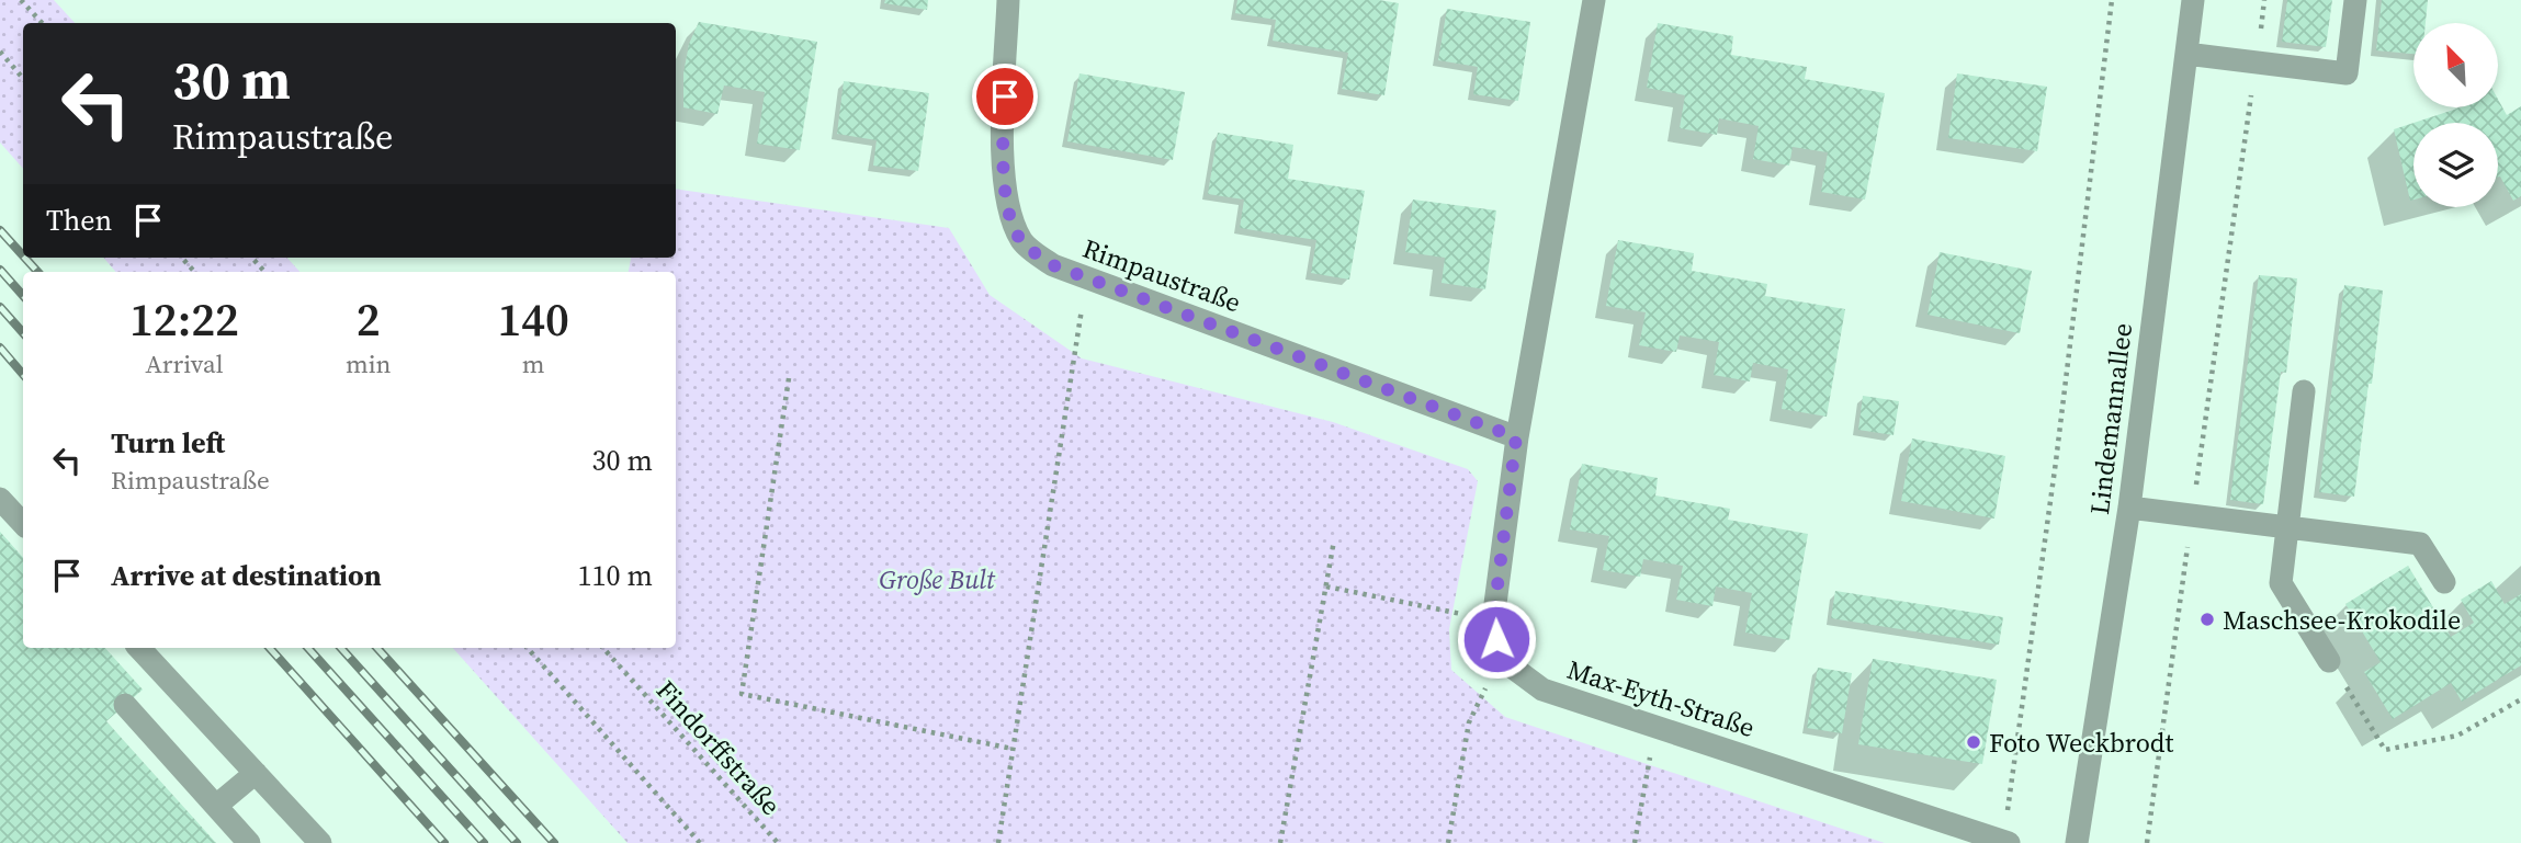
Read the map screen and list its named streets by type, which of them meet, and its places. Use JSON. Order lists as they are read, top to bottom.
{
  "streets": {
    "street": ["Rimpaustraße", "Lindemannallee", "Max-Eyth-Straße"],
    "path": ["Findorffstraße"]
  },
  "parks": ["Große Bult"],
  "places": ["Maschsee-Krokodile", "Foto Weckbrodt"],
  "north": "top left",
  "page": {
    "turn": ["30 m", "Rimpaustraße"],
    "then": "Then",
    "eta": [
      "12:22",
      "Arrival",
      "2",
      "min",
      "140",
      "m"
    ],
    "list": [
      {
        "name": "Turn left",
        "note": "Rimpaustraße",
        "value": "30 m"
      },
      {
        "name": "Arrive at destination",
        "value": "110 m"
      }
    ]
  }
}
